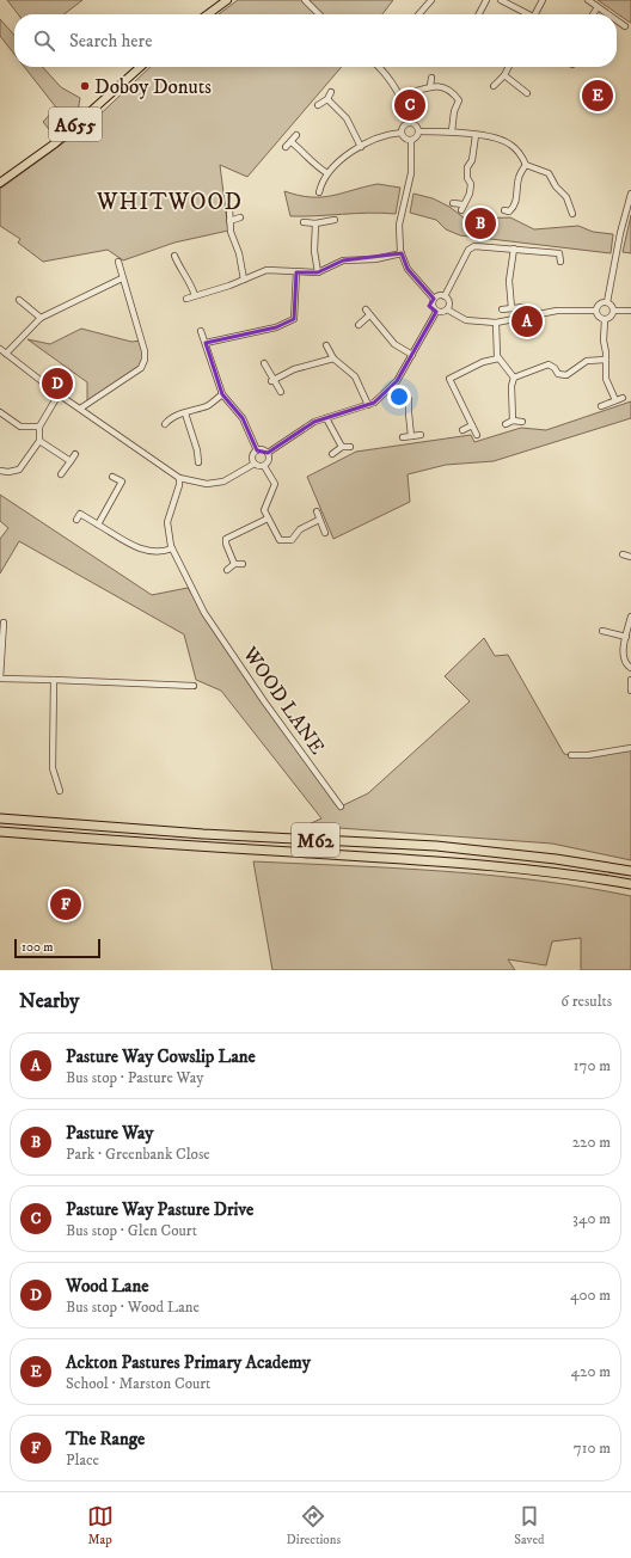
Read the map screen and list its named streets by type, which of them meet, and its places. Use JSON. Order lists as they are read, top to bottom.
{
  "streets": {
    "highway": ["M62"],
    "main road": ["A655"],
    "street": ["WOOD LANE"]
  },
  "districts": ["WHITWOOD"],
  "places": ["Doboy Donuts"],
  "scale_bar": "100 m",
  "page": {
    "search": "Search here",
    "pins": [
      "E",
      "C",
      "B",
      "A",
      "D",
      "F"
    ],
    "scale": "100 m",
    "heading": ["Nearby", "6 results"],
    "list": [
      {
        "mark": "A",
        "name": "Pasture Way Cowslip Lane",
        "note": "Bus stop · Pasture Way",
        "value": "170 m"
      },
      {
        "mark": "B",
        "name": "Pasture Way",
        "note": "Park · Greenbank Close",
        "value": "220 m"
      },
      {
        "mark": "C",
        "name": "Pasture Way Pasture Drive",
        "note": "Bus stop · Glen Court",
        "value": "340 m"
      },
      {
        "mark": "D",
        "name": "Wood Lane",
        "note": "Bus stop · Wood Lane",
        "value": "400 m"
      },
      {
        "mark": "E",
        "name": "Ackton Pastures Primary Academy",
        "note": "School · Marston Court",
        "value": "420 m"
      },
      {
        "mark": "F",
        "name": "The Range",
        "note": "Place",
        "value": "710 m"
      }
    ],
    "nav": ["Map", "Directions", "Saved"]
  }
}
